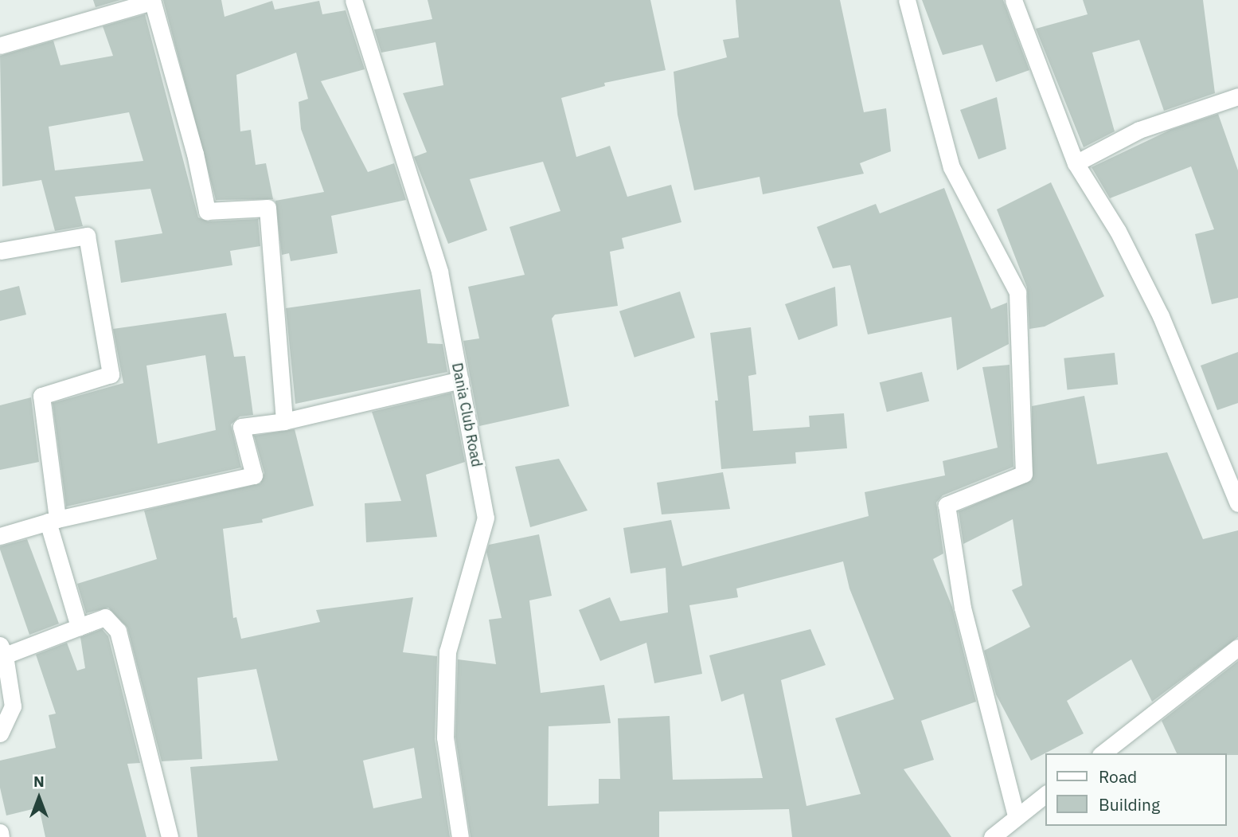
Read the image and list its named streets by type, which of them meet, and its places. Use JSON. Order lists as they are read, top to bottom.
{
  "streets": {
    "street": ["Dania Club Road"]
  },
  "legend": ["Road", "Building"],
  "north": "top"
}
